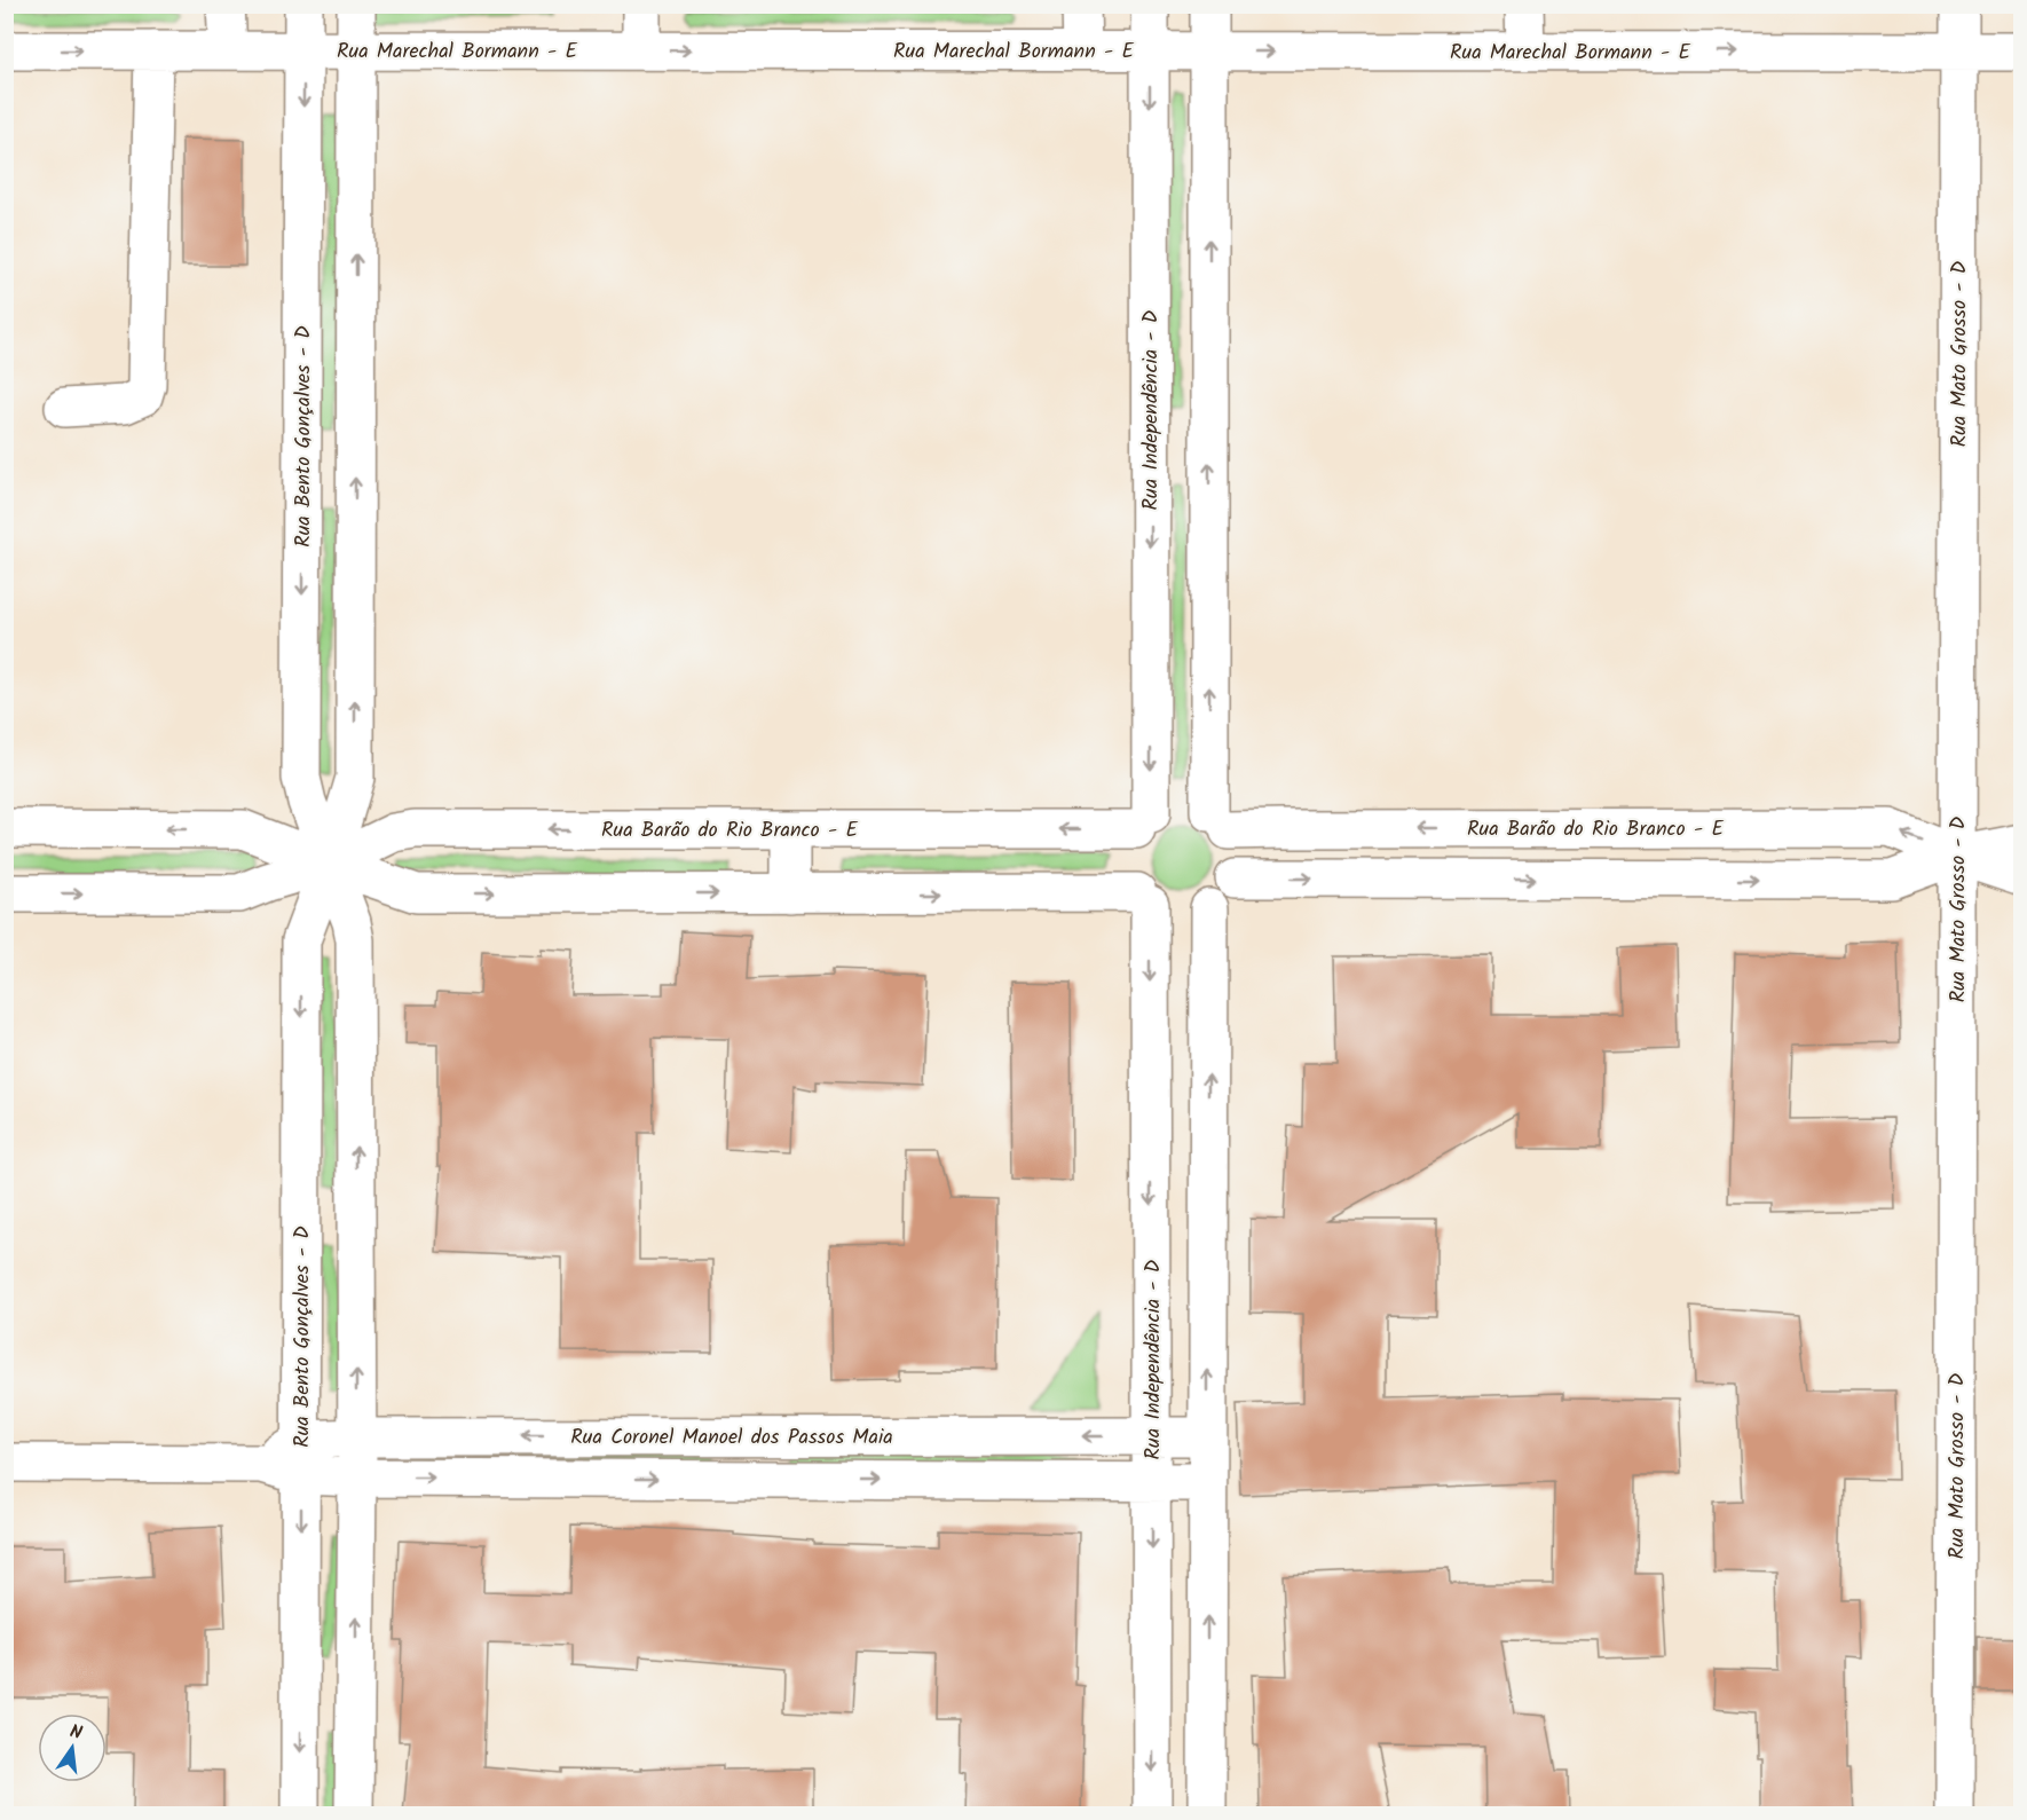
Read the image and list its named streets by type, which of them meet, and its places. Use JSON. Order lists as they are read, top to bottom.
{
  "streets": {
    "street": [
      "Rua Marechal Bormann - E",
      "Rua Mato Grosso - D",
      "Rua Independência - D",
      "Rua Bento Gonçalves - D",
      "Rua Barão do Rio Branco - E",
      "Rua Coronel Manoel dos Passos Maia"
    ]
  },
  "crossings": [
    ["Rua Marechal Bormann - E", "Rua Mato Grosso - D"],
    ["Rua Marechal Bormann - E", "Rua Independência - D"],
    ["Rua Marechal Bormann - E", "Rua Bento Gonçalves - D"],
    ["Rua Mato Grosso - D", "Rua Barão do Rio Branco - E"],
    ["Rua Independência - D", "Rua Barão do Rio Branco - E"],
    ["Rua Independência - D", "Rua Coronel Manoel dos Passos Maia"],
    ["Rua Bento Gonçalves - D", "Rua Barão do Rio Branco - E"],
    ["Rua Bento Gonçalves - D", "Rua Coronel Manoel dos Passos Maia"]
  ],
  "one_way": ["Rua Marechal Bormann - E"],
  "north": "top"
}
